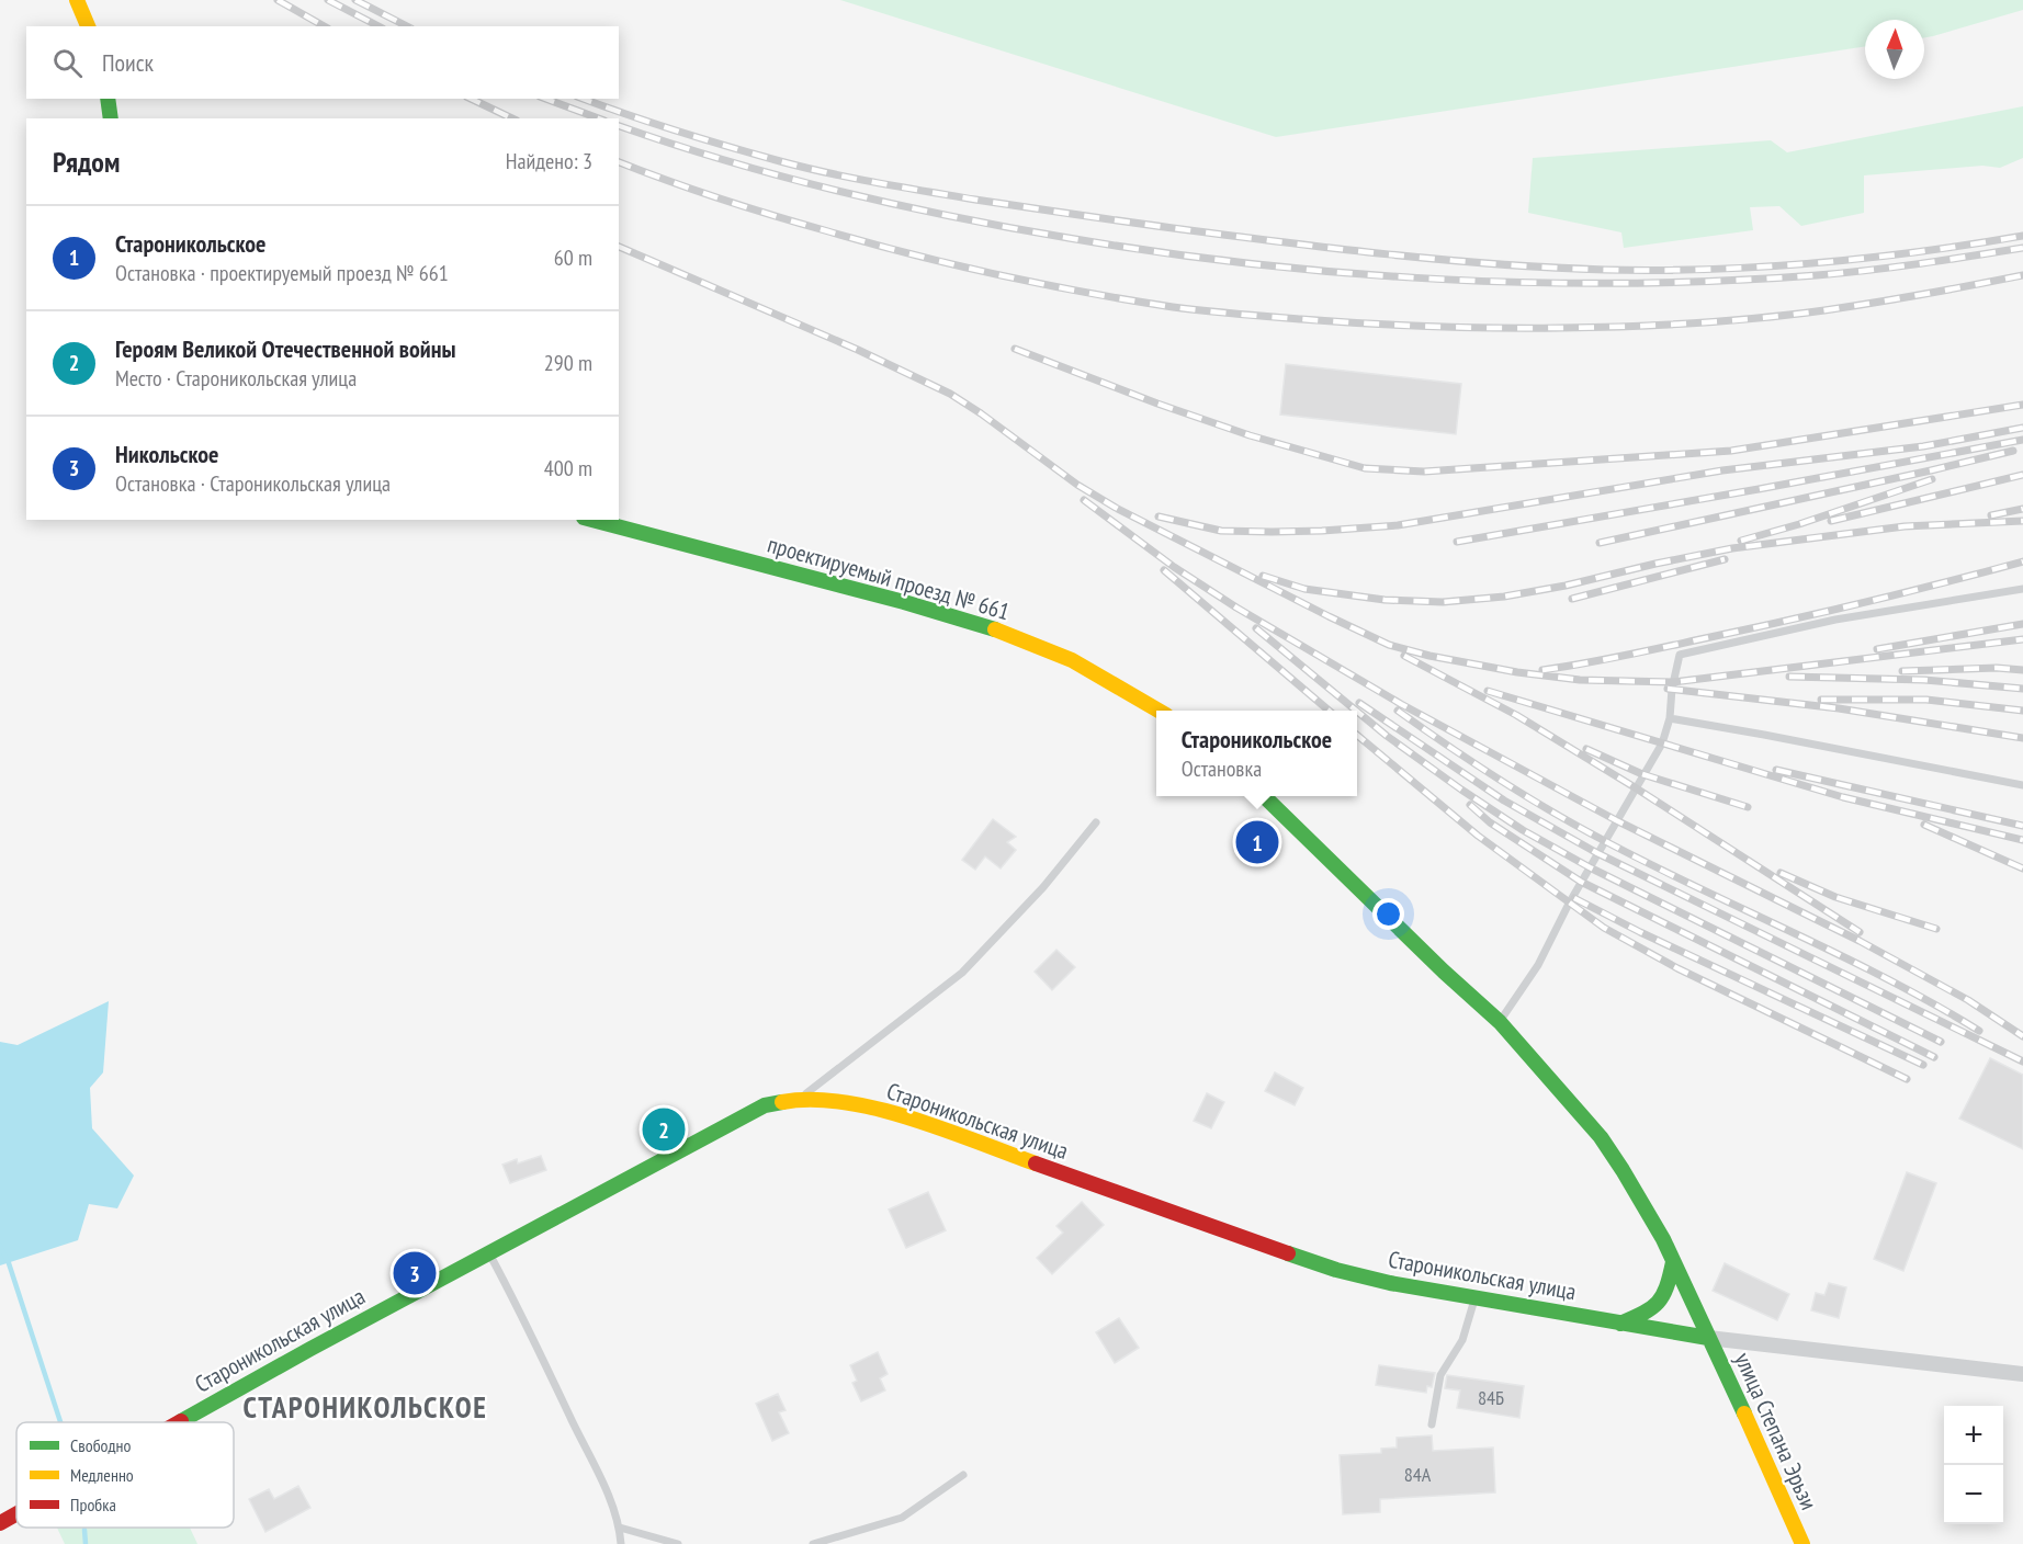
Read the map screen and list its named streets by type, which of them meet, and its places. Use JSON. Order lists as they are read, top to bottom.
{
  "streets": {
    "street": ["проектируемый проезд № 661", "Староникольская улица", "улица Степана Эрьзи"]
  },
  "crossings": [
    ["Староникольская улица", "улица Степана Эрьзи"]
  ],
  "districts": ["СТАРОНИКОЛЬСКОЕ"],
  "house_numbers": ["84Б", "84А"],
  "legend": ["Свободно", "Медленно", "Пробка"],
  "north": "top",
  "page": {
    "search": "Поиск",
    "heading": ["Рядом", "Найдено: 3"],
    "list": [
      {
        "mark": "1",
        "name": "Староникольское",
        "note": "Остановка · проектируемый проезд № 661",
        "value": "60 m"
      },
      {
        "mark": "2",
        "name": "Героям Великой Отечественной войны",
        "note": "Место · Староникольская улица",
        "value": "290 m"
      },
      {
        "mark": "3",
        "name": "Никольское",
        "note": "Остановка · Староникольская улица",
        "value": "400 m"
      }
    ],
    "popup": ["Староникольское", "Остановка"],
    "pins": ["1", "2", "3"],
    "map_buttons": ["+", "−"]
  }
}
